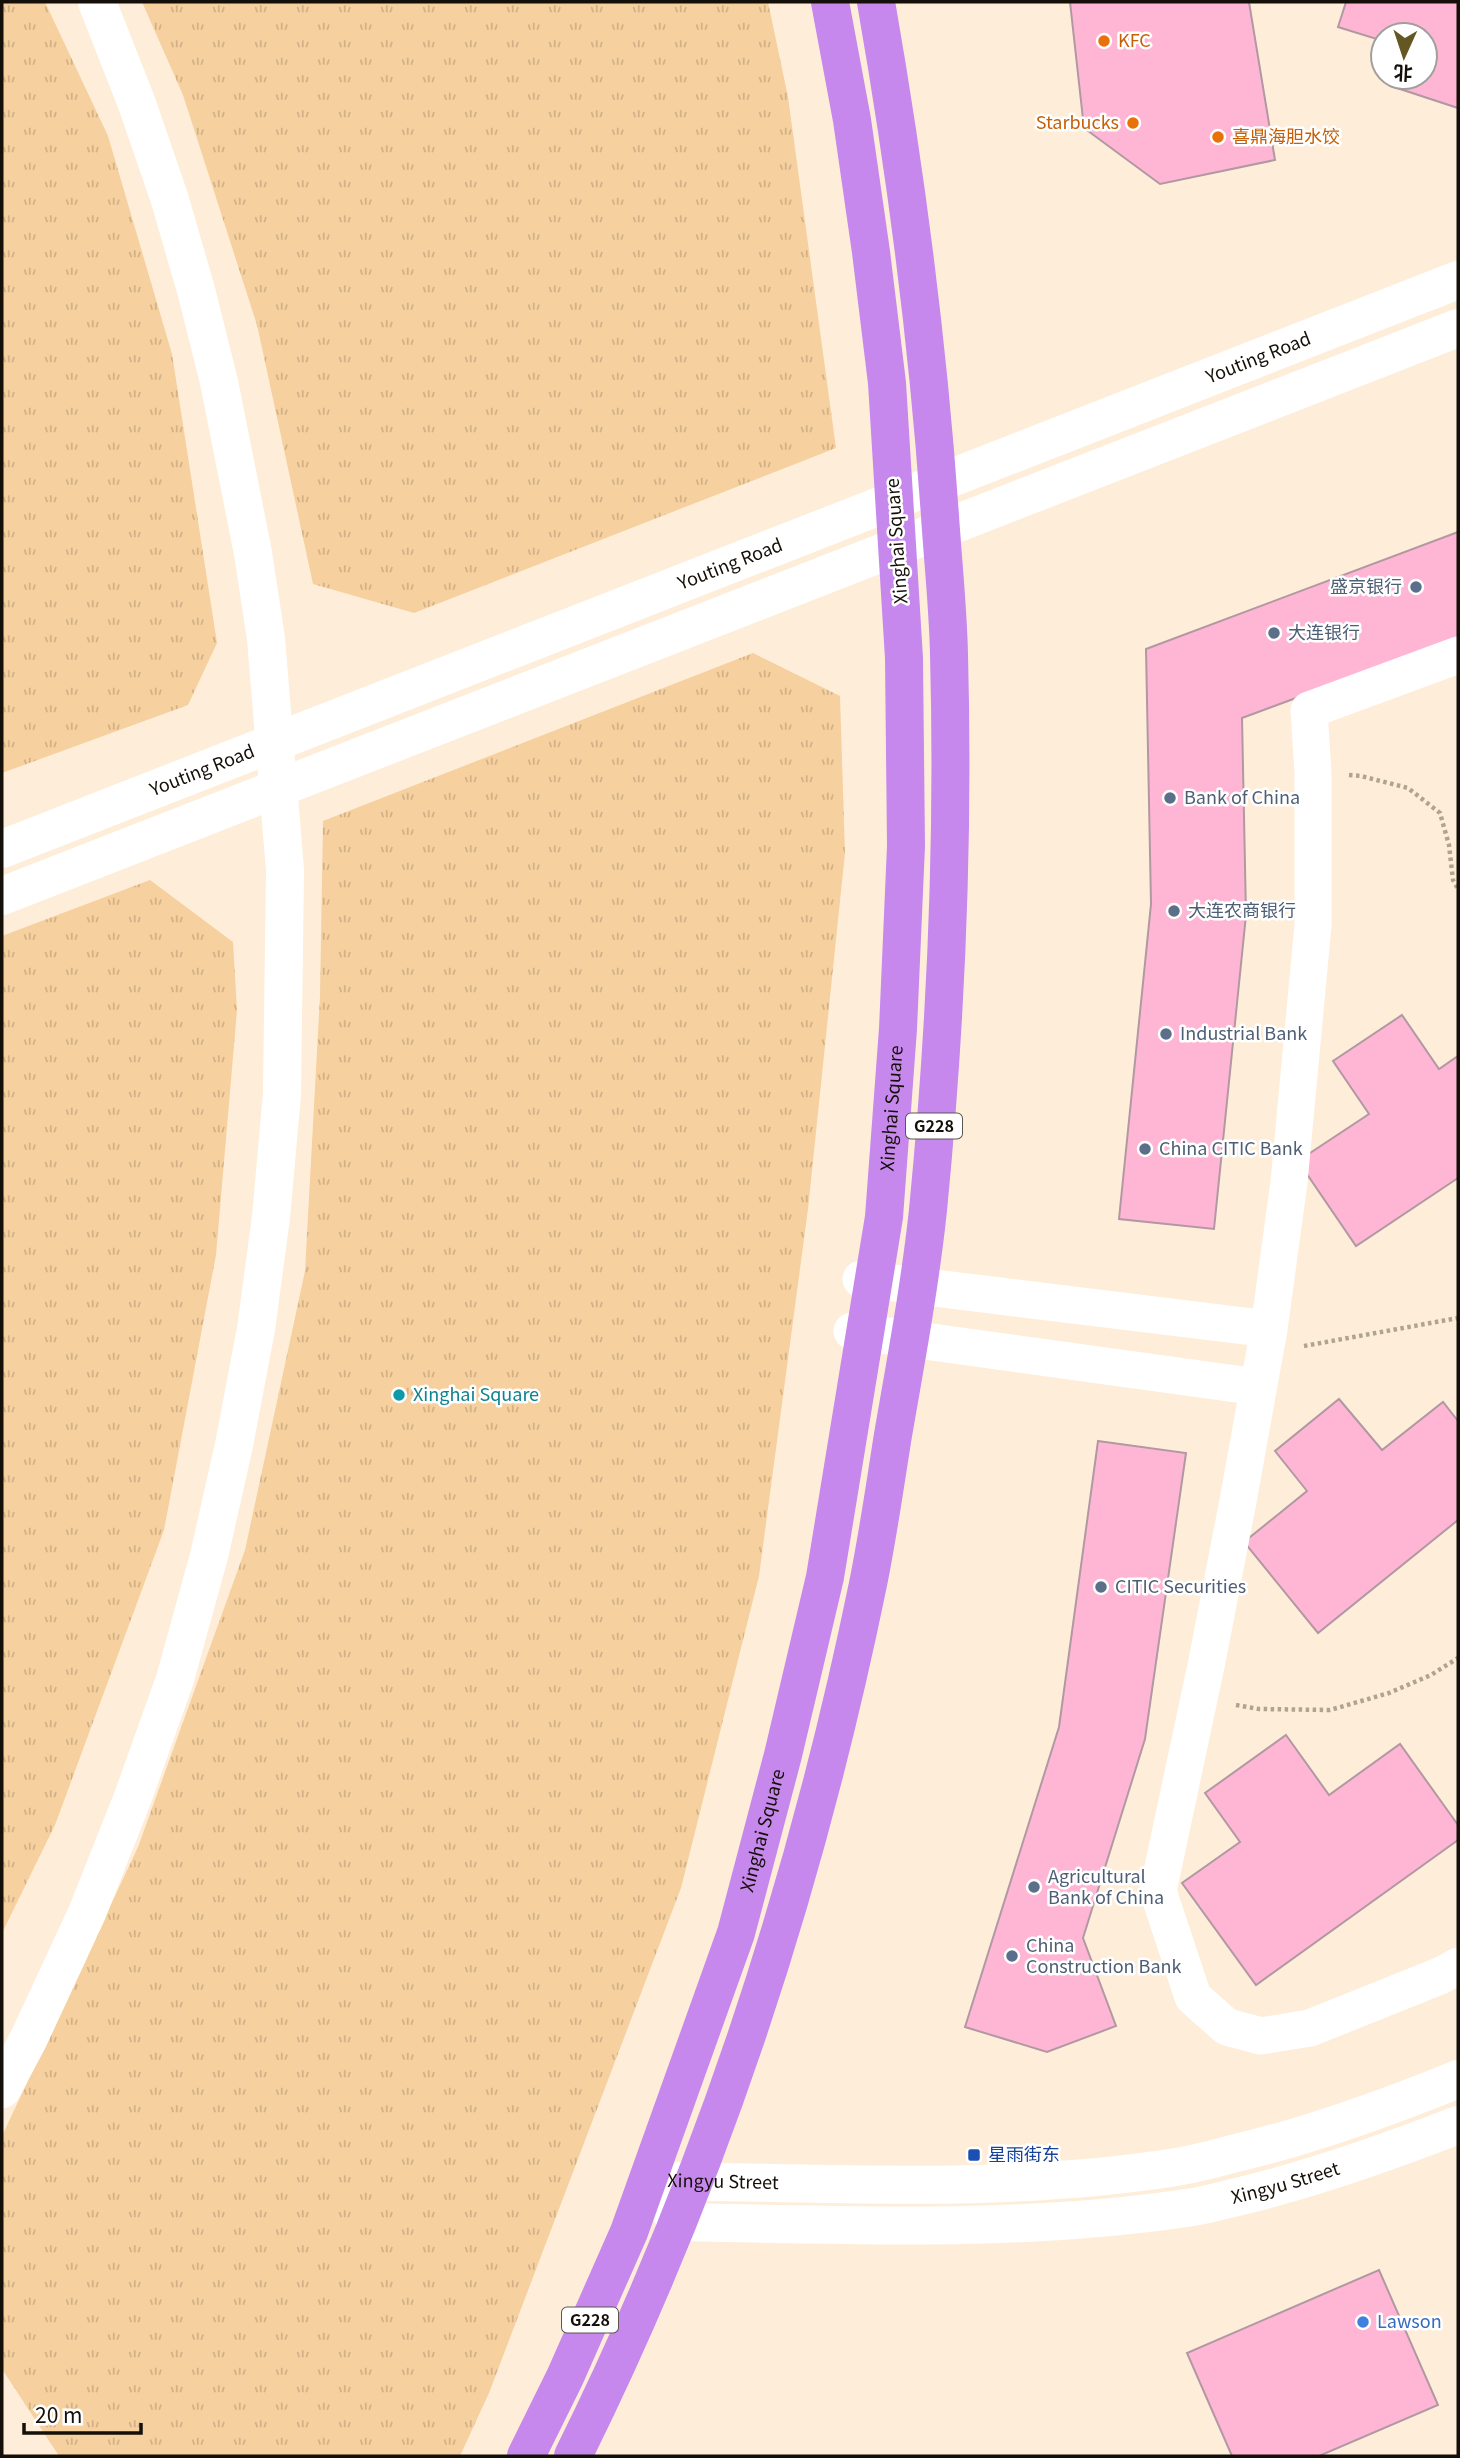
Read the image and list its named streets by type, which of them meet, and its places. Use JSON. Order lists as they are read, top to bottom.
{
  "streets": {
    "highway": ["Xinghai Square", "G228"],
    "street": ["Youting Road", "Xingyu Street"]
  },
  "crossings": [
    ["Youting Road", "Xinghai Square"],
    ["Youting Road", "G228"],
    ["Xinghai Square", "Xingyu Street"],
    ["G228", "Xingyu Street"]
  ],
  "places": {
    "other": [
      "KFC",
      "Starbucks",
      "喜鼎海胆水饺",
      "盛京银行",
      "大连银行",
      "Bank of China",
      "大连农商银行",
      "Industrial Bank",
      "China CITIC Bank",
      "Xinghai Square",
      "CITIC Securities",
      "Agricultural Bank of China",
      "China Construction Bank",
      "Lawson"
    ],
    "transit": ["星雨街东"]
  },
  "scale_bar": "20 m",
  "north": "bottom"
}
